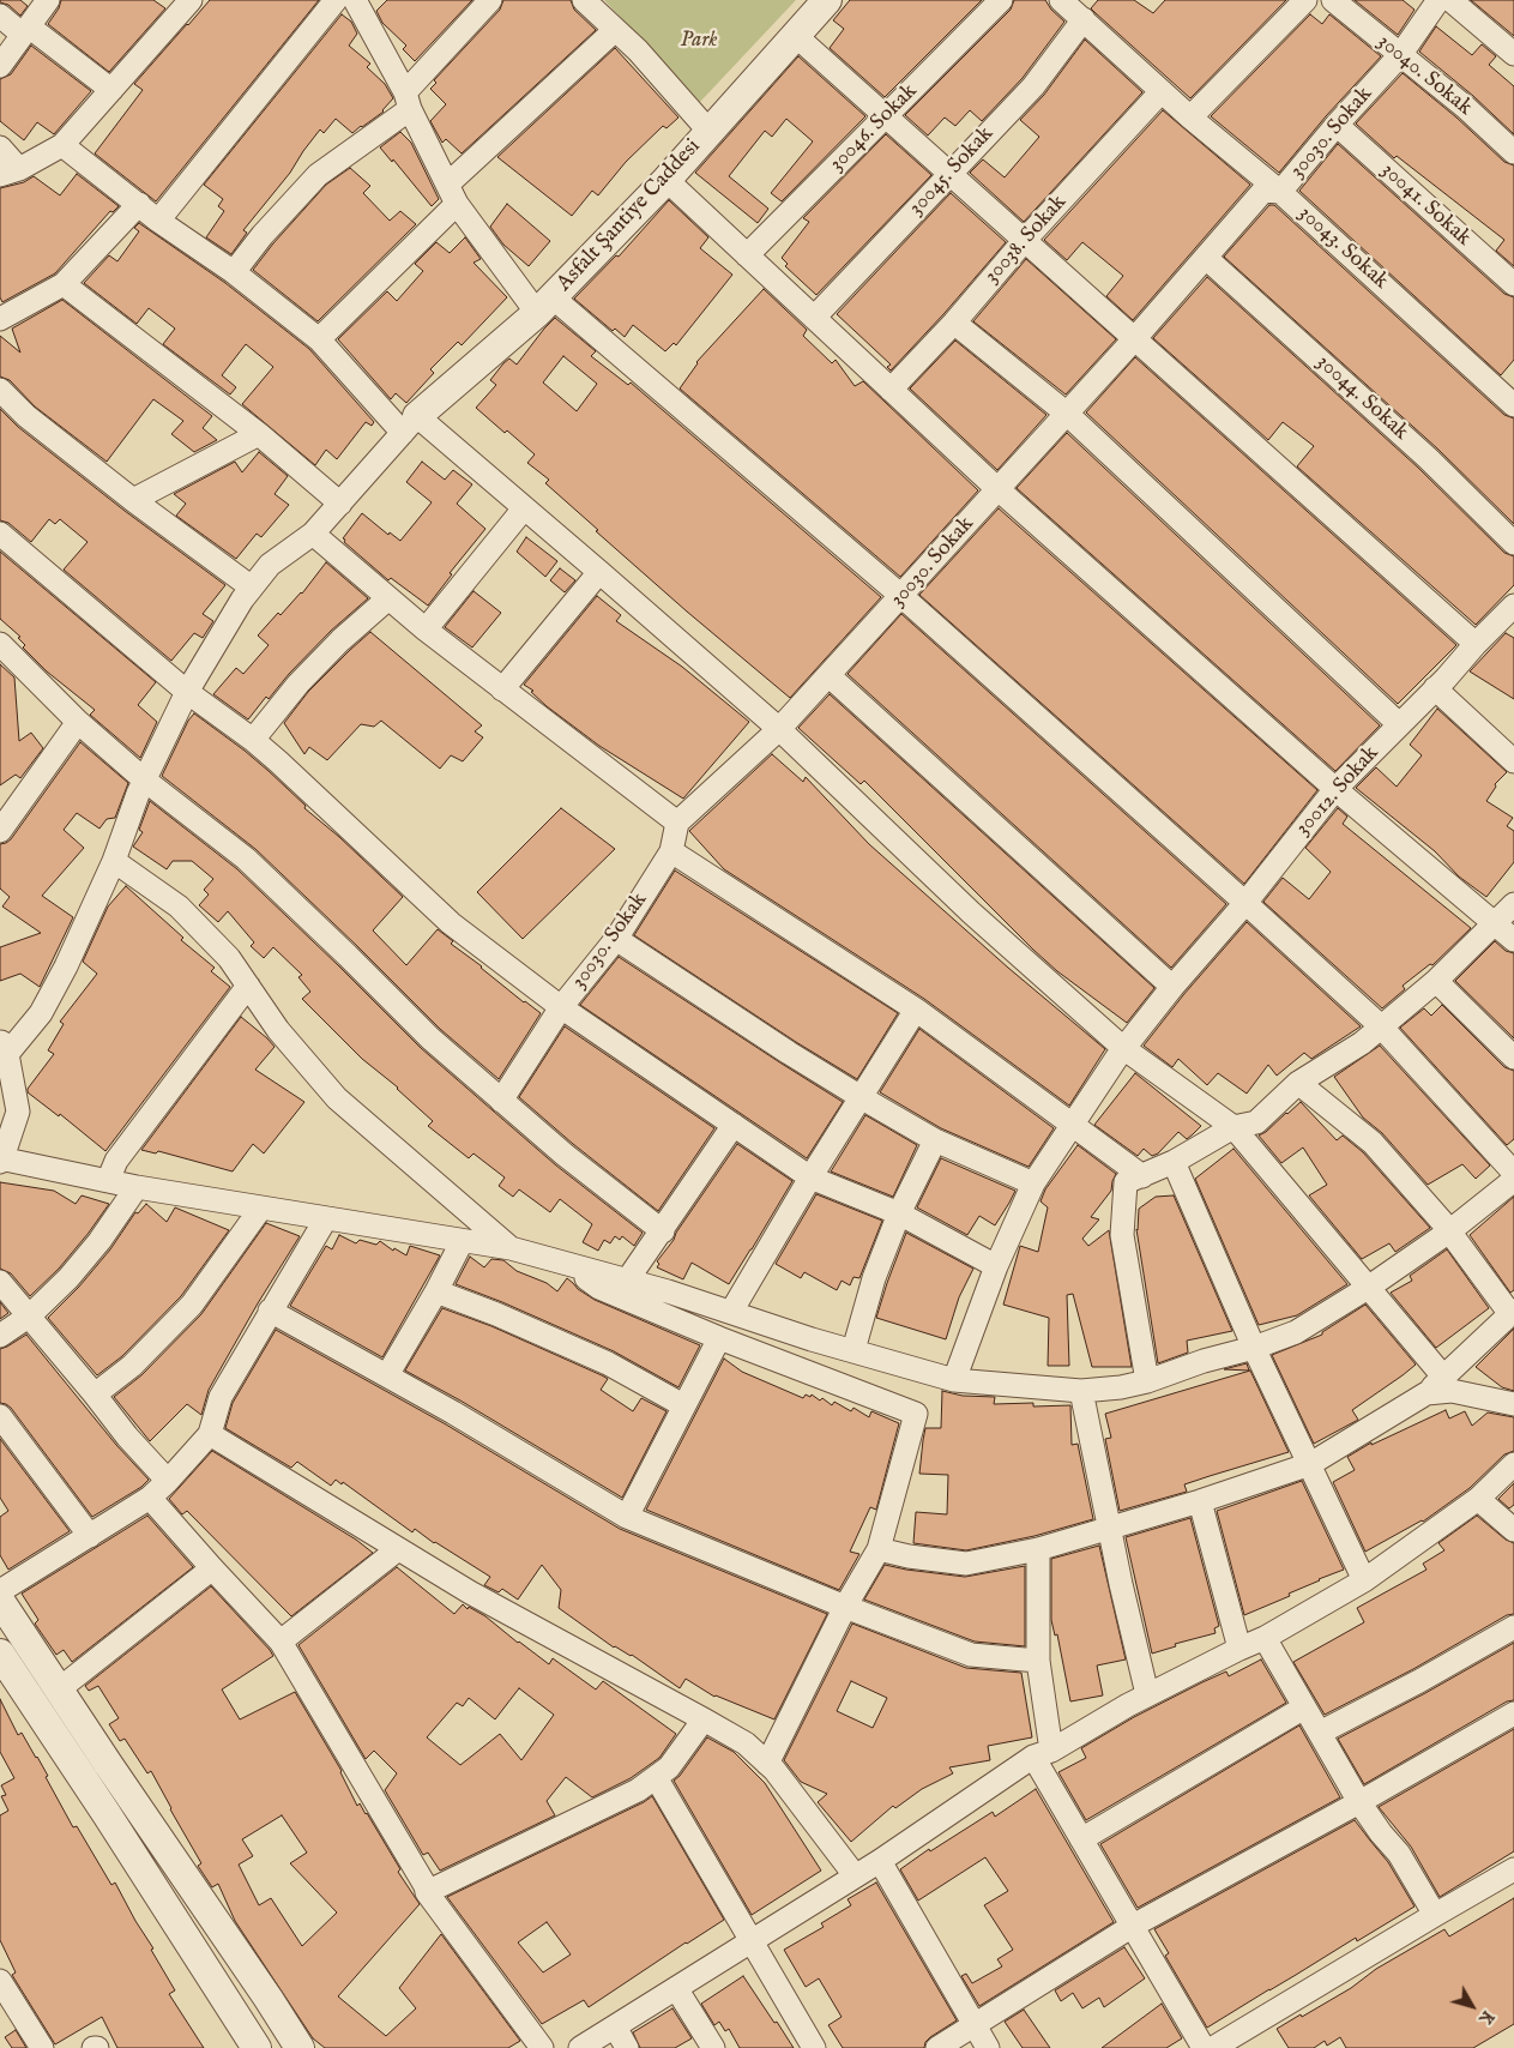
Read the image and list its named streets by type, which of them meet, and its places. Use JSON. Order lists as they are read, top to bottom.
{
  "streets": {
    "street": [
      "30040. Sokak",
      "30046. Sokak",
      "30030. Sokak",
      "30045. Sokak",
      "30041. Sokak",
      "Asfalt Şantiye Caddesi",
      "30038. Sokak",
      "30043. Sokak",
      "30044. Sokak",
      "30012. Sokak"
    ]
  },
  "crossings": [
    ["30040. Sokak", "30030. Sokak"],
    ["30030. Sokak", "30041. Sokak"],
    ["30030. Sokak", "30043. Sokak"],
    ["30030. Sokak", "30044. Sokak"],
    ["30045. Sokak", "30043. Sokak"],
    ["30038. Sokak", "30043. Sokak"]
  ],
  "parks": ["Park"],
  "north": "bottom right"
}
